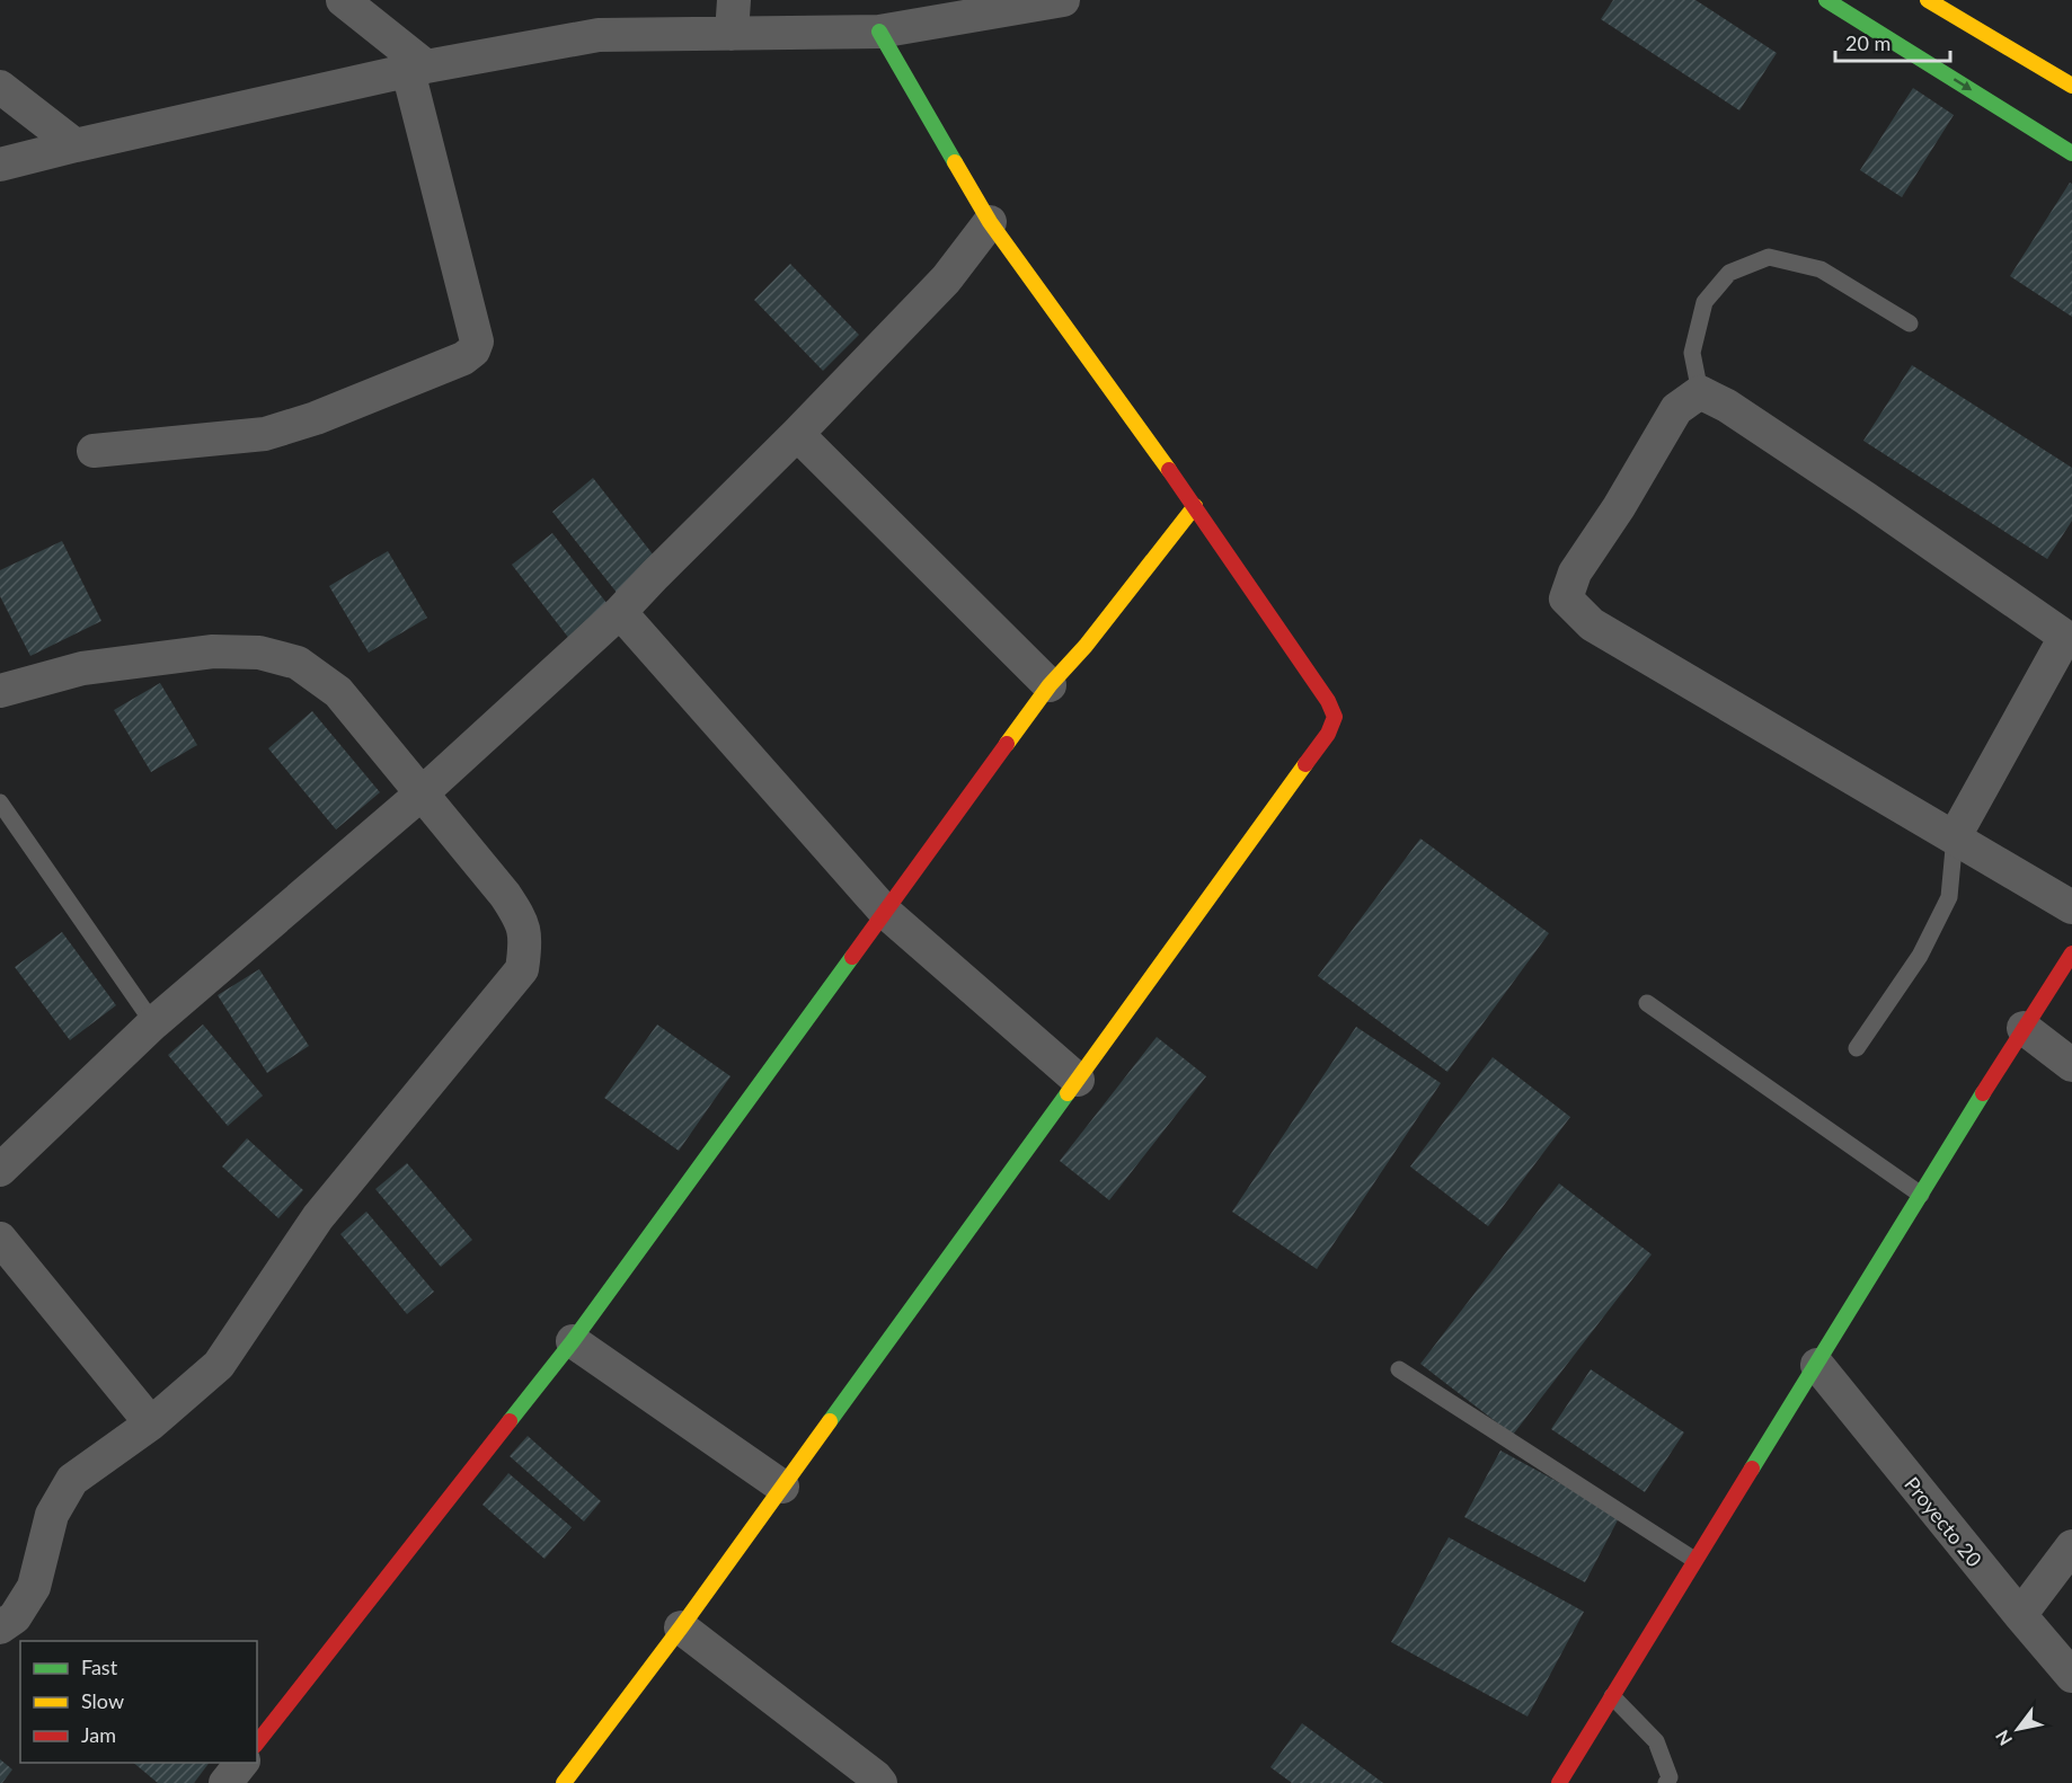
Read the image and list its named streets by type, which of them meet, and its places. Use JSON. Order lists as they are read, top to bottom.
{
  "streets": {
    "street": ["Proyecto 20"]
  },
  "legend": ["Fast", "Slow", "Jam"],
  "scale_bar": "20 m",
  "north": "bottom left"
}
